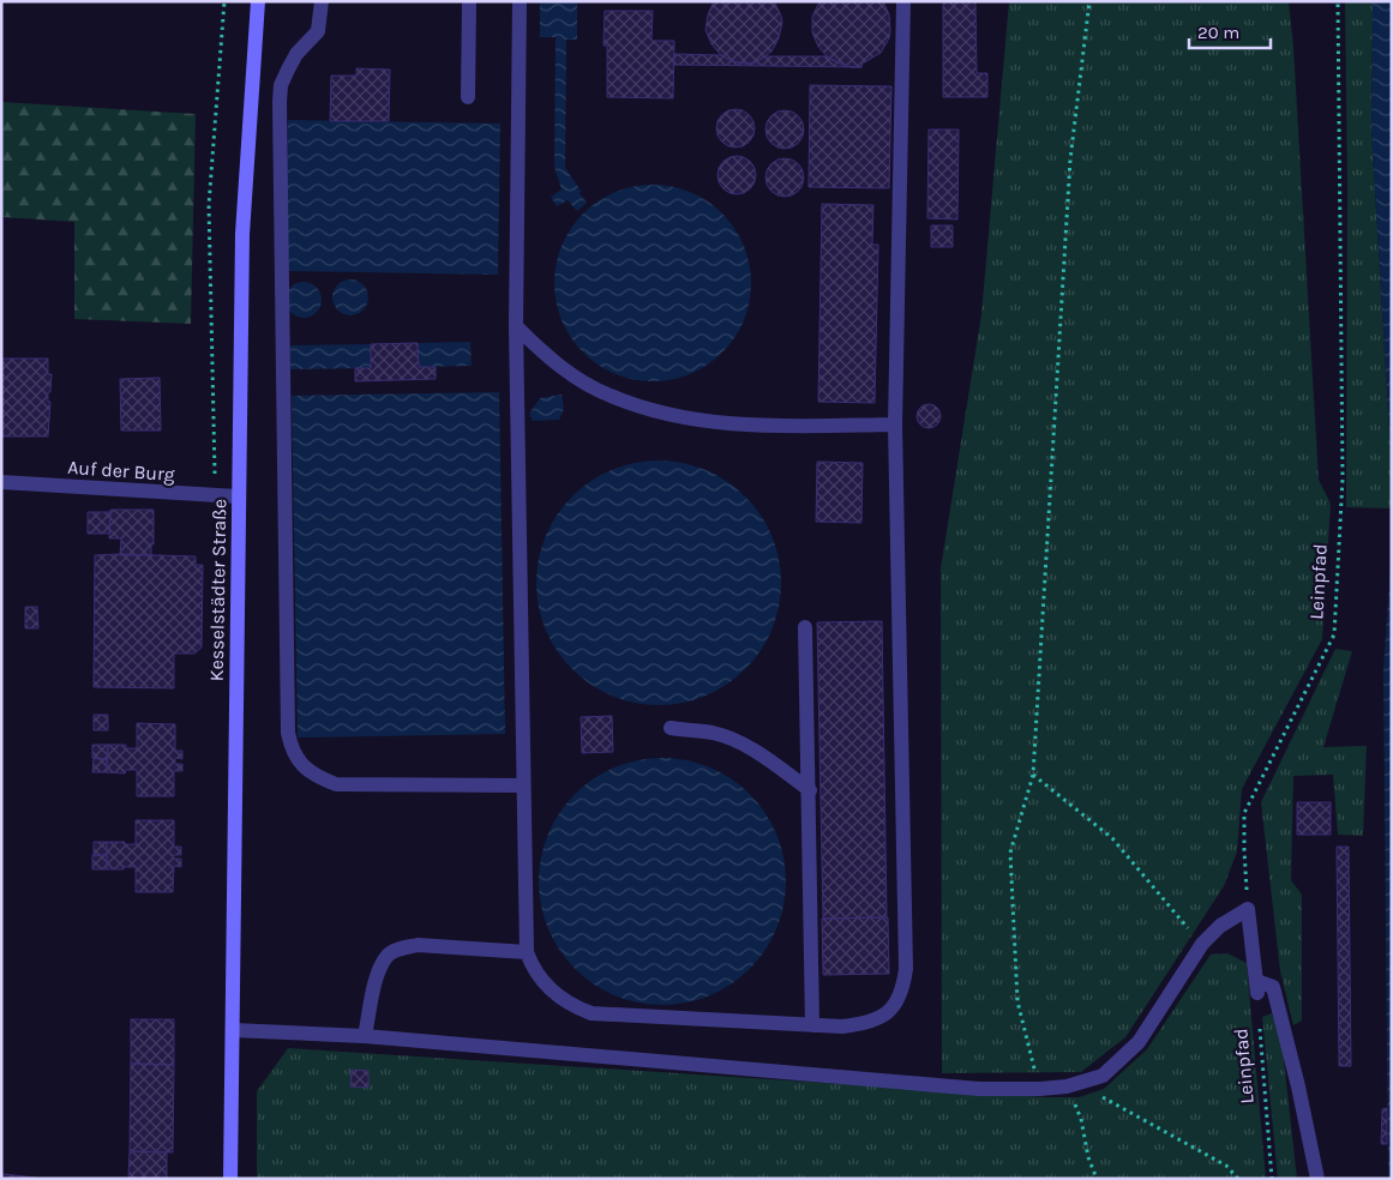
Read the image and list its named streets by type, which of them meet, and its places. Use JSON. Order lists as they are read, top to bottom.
{
  "streets": {
    "main road": ["Kesselstädter Straße"],
    "street": ["Auf der Burg"],
    "path": ["Leinpfad"]
  },
  "crossings": [
    ["Auf der Burg", "Kesselstädter Straße"]
  ],
  "scale_bar": "20 m"
}
